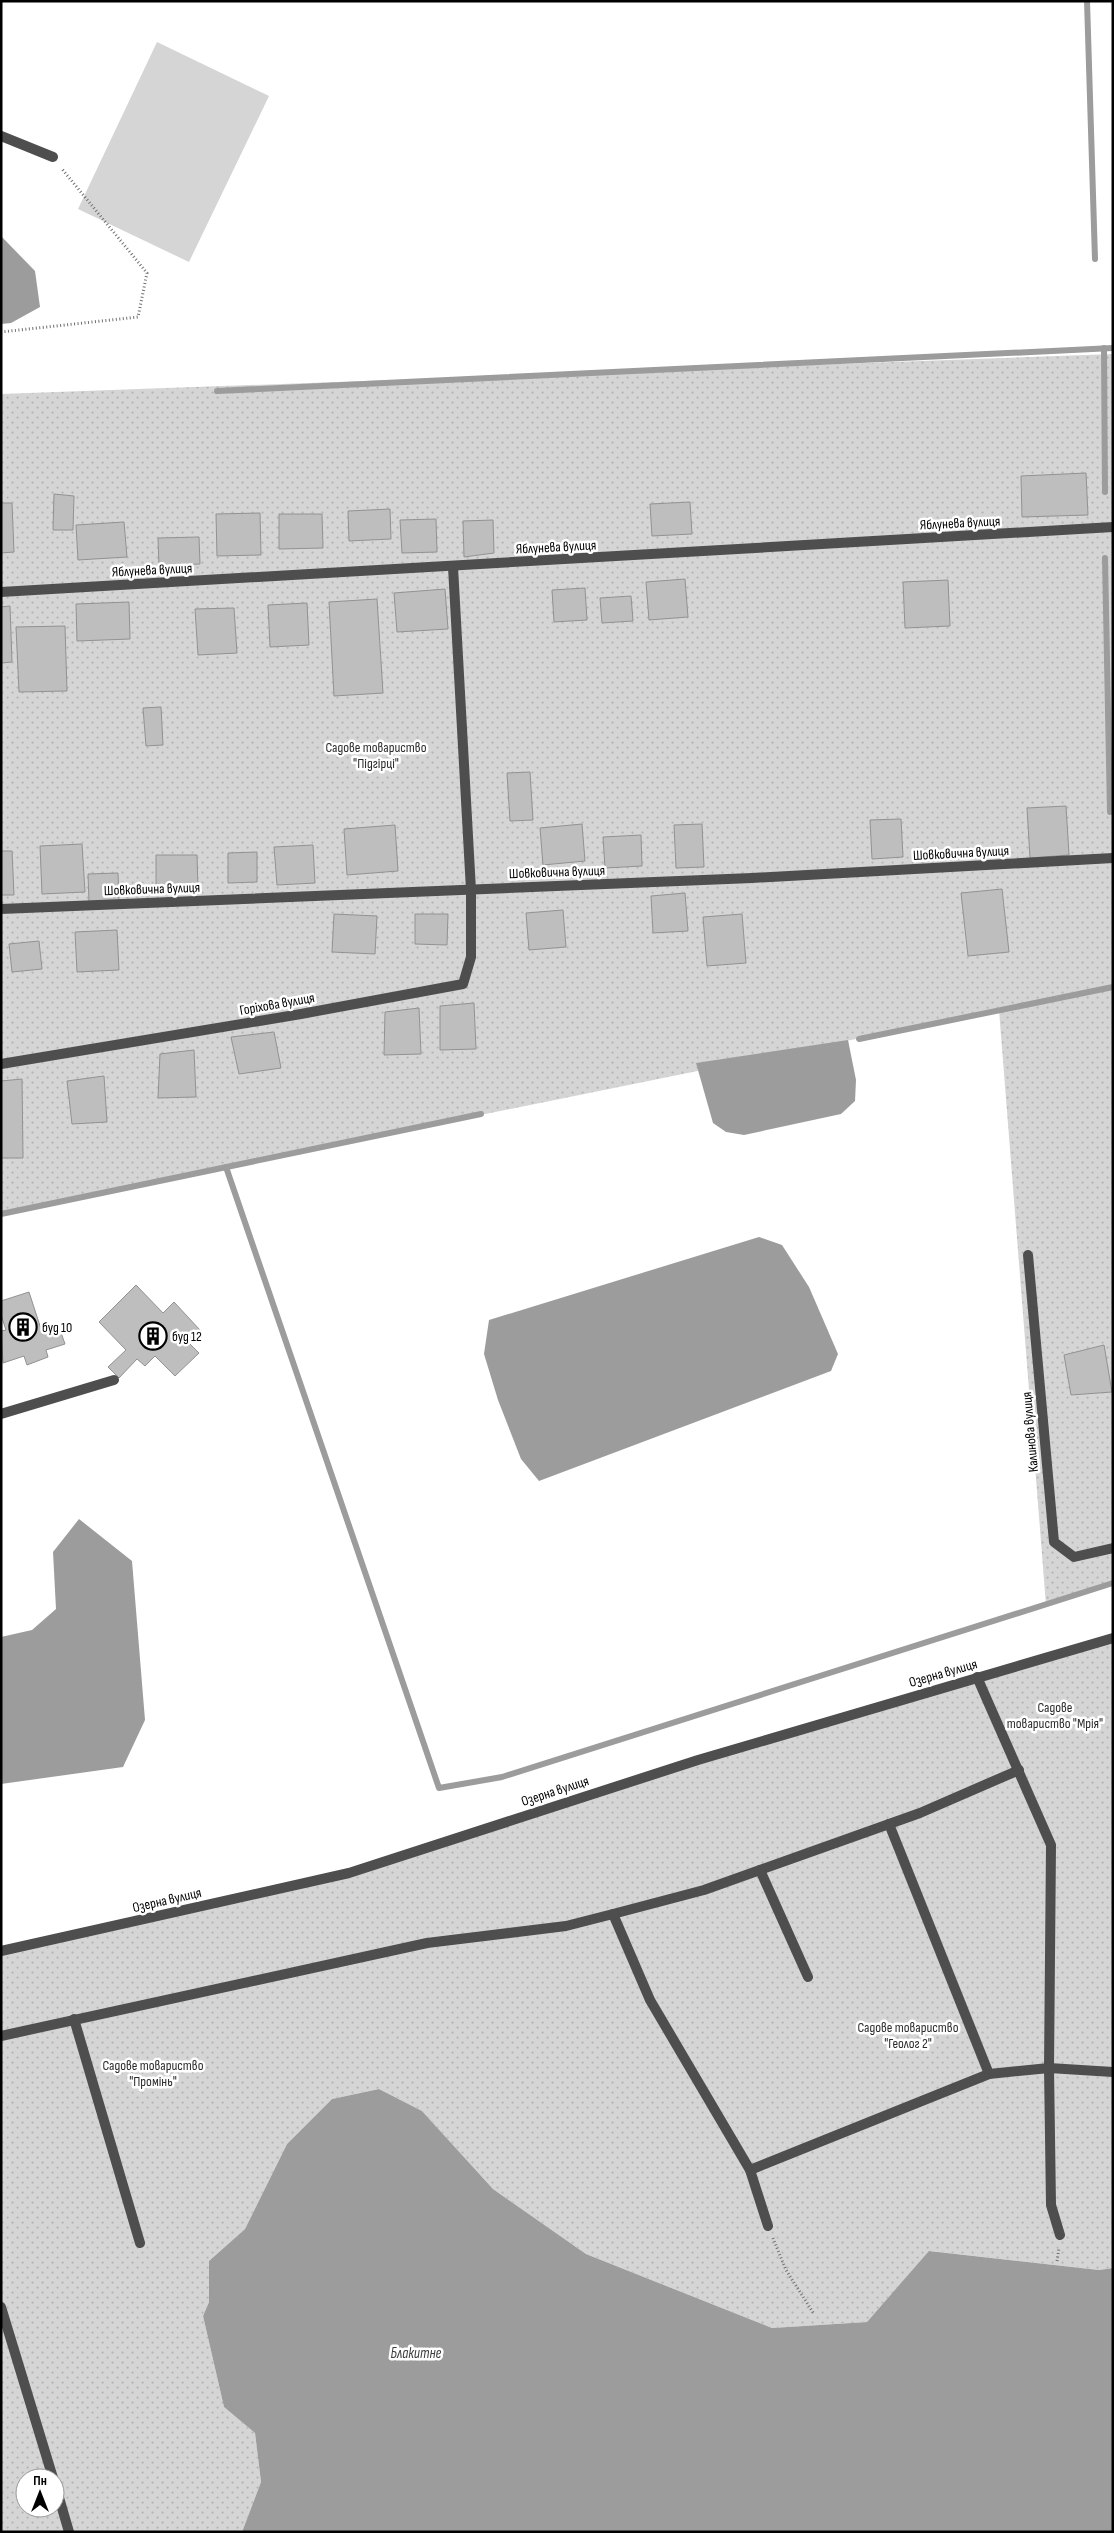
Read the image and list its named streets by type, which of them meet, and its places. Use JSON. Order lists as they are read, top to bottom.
{
  "streets": {
    "street": [
      "Яблунева вулиця",
      "Шовковична вулиця",
      "Горіхова вулиця",
      "Калинова вулиця",
      "Озерна вулиця"
    ]
  },
  "crossings": [
    ["Шовковична вулиця", "Горіхова вулиця"]
  ],
  "water": ["Блакитне"],
  "parks": [
    "Садове товариство \"Підгірці\"",
    "Садове товариство \"Мрія\"",
    "Садове товариство \"Геолог 2\"",
    "Садове товариство \"Промінь\""
  ],
  "places": {
    "building": ["буд 10", "буд 12"]
  },
  "north": "top"
}
